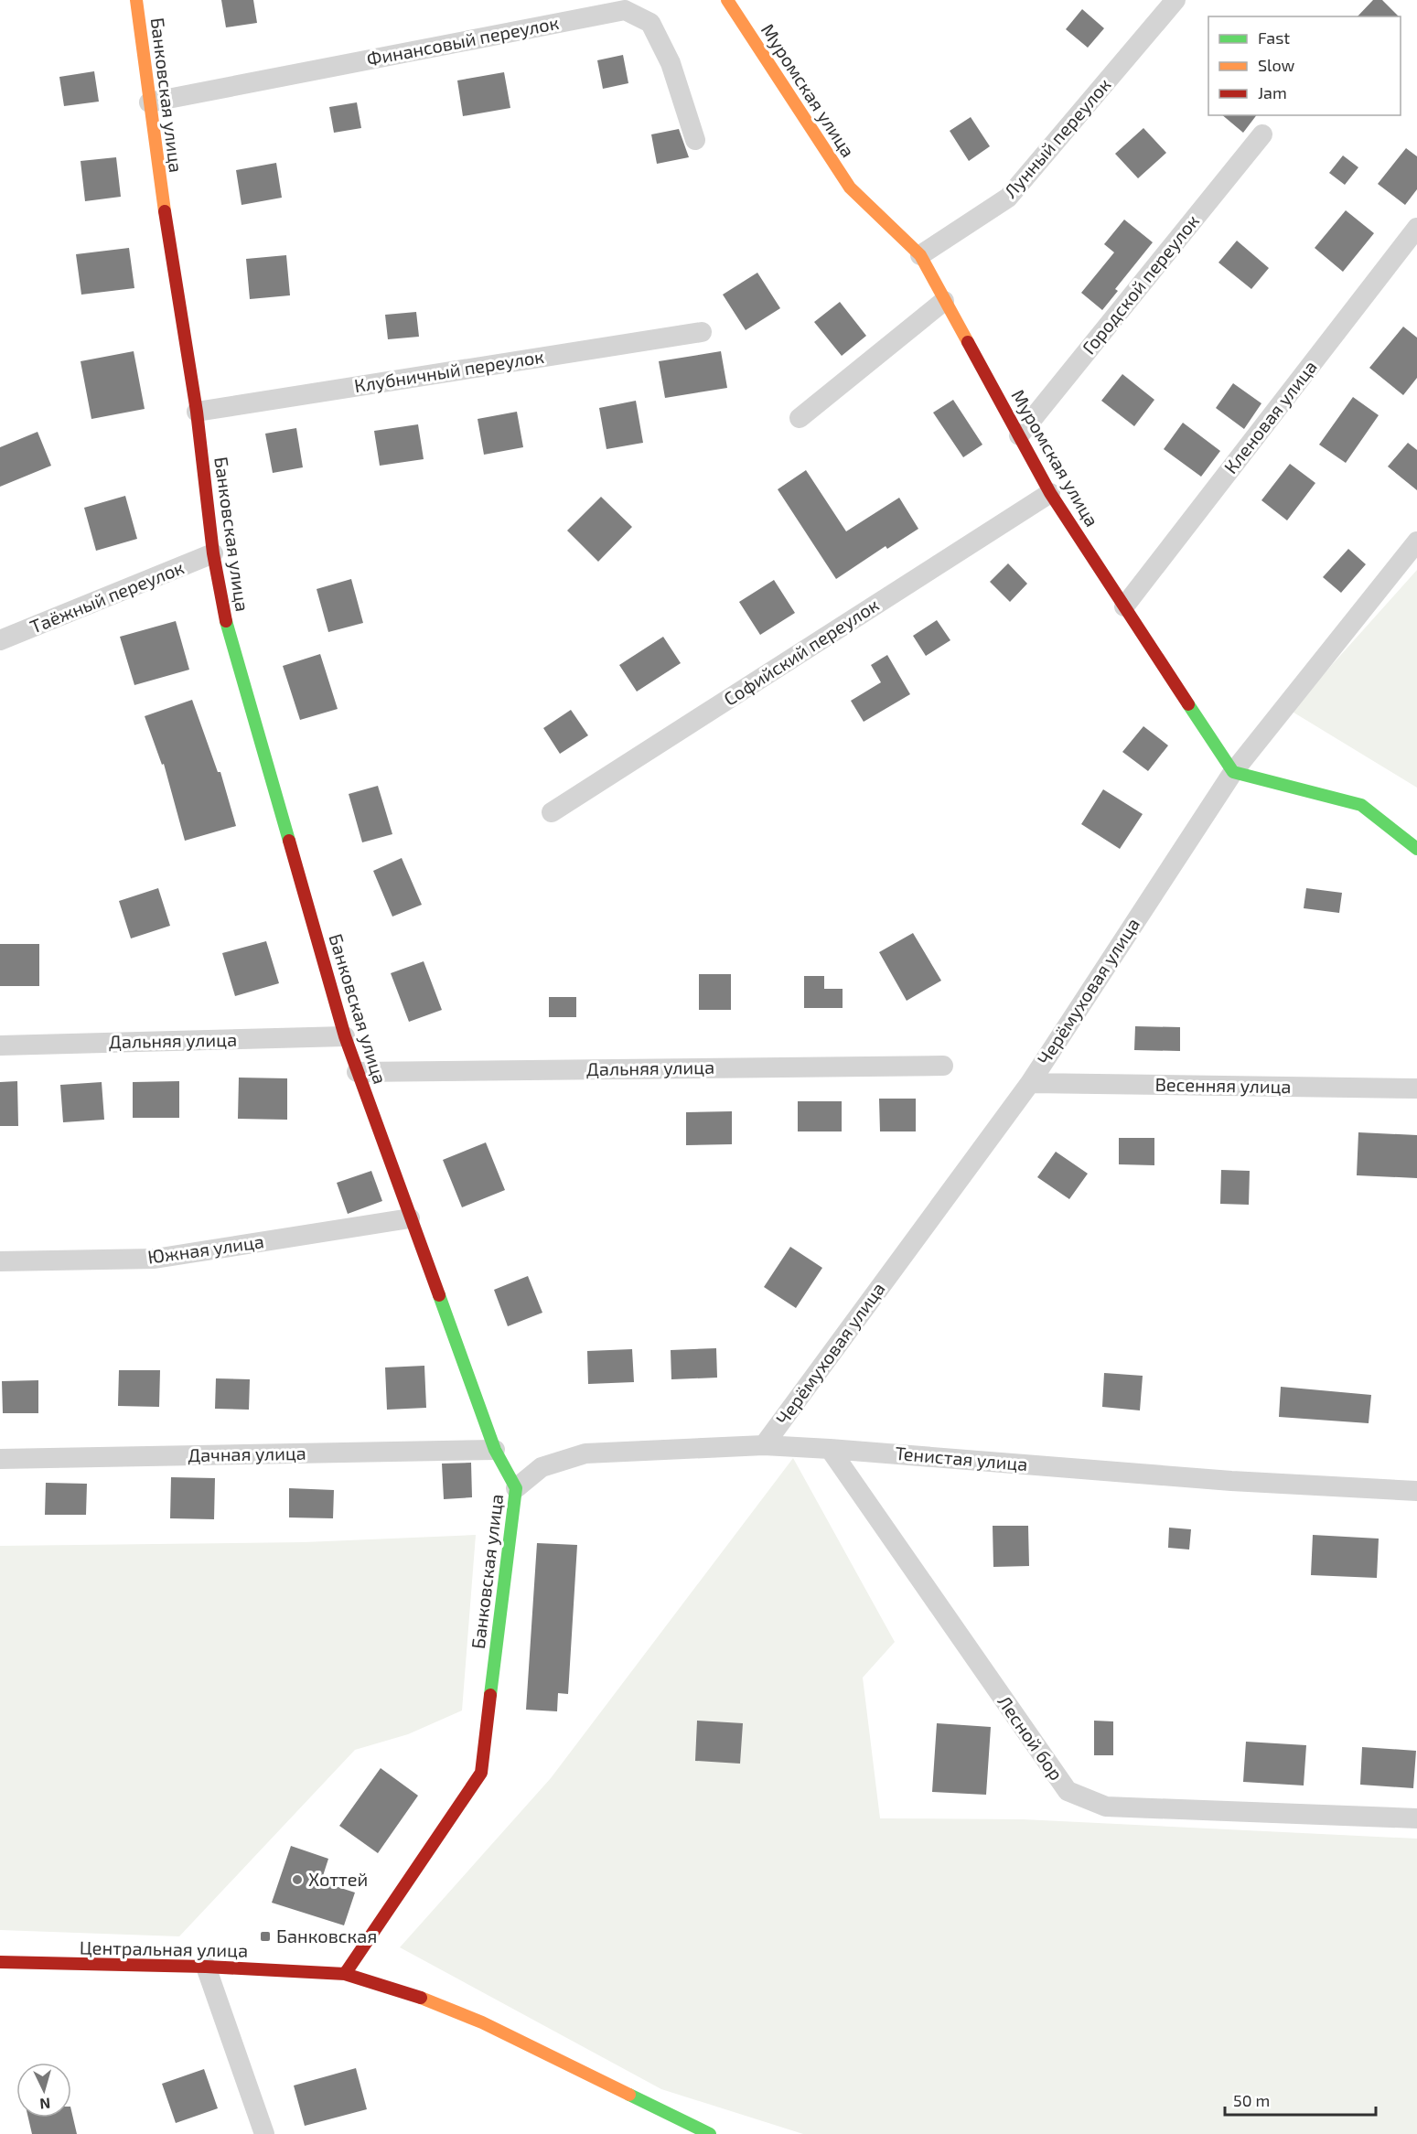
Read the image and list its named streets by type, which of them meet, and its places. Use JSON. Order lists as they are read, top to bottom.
{
  "streets": {
    "street": [
      "Финансовый переулок",
      "Муромская улица",
      "Банковская улица",
      "Лунный переулок",
      "Городской переулок",
      "Клубничный переулок",
      "Кленовая улица",
      "Таёжный переулок",
      "Софийский переулок",
      "Черёмуховая улица",
      "Дальняя улица",
      "Весенняя улица",
      "Южная улица",
      "Дачная улица",
      "Тенистая улица",
      "Лесной бор",
      "Центральная улица"
    ]
  },
  "crossings": [
    ["Финансовый переулок", "Банковская улица"],
    ["Муромская улица", "Лунный переулок"],
    ["Муромская улица", "Городской переулок"],
    ["Муромская улица", "Кленовая улица"],
    ["Муромская улица", "Софийский переулок"],
    ["Муромская улица", "Черёмуховая улица"],
    ["Банковская улица", "Клубничный переулок"],
    ["Банковская улица", "Таёжный переулок"],
    ["Банковская улица", "Дальняя улица"],
    ["Банковская улица", "Южная улица"],
    ["Банковская улица", "Дачная улица"],
    ["Банковская улица", "Тенистая улица"],
    ["Банковская улица", "Центральная улица"],
    ["Черёмуховая улица", "Весенняя улица"],
    ["Черёмуховая улица", "Тенистая улица"],
    ["Тенистая улица", "Лесной бор"]
  ],
  "places": {
    "other": ["Хоттей"],
    "transit": ["Банковская"]
  },
  "legend": ["Fast", "Slow", "Jam"],
  "scale_bar": "50 m",
  "north": "bottom"
}
